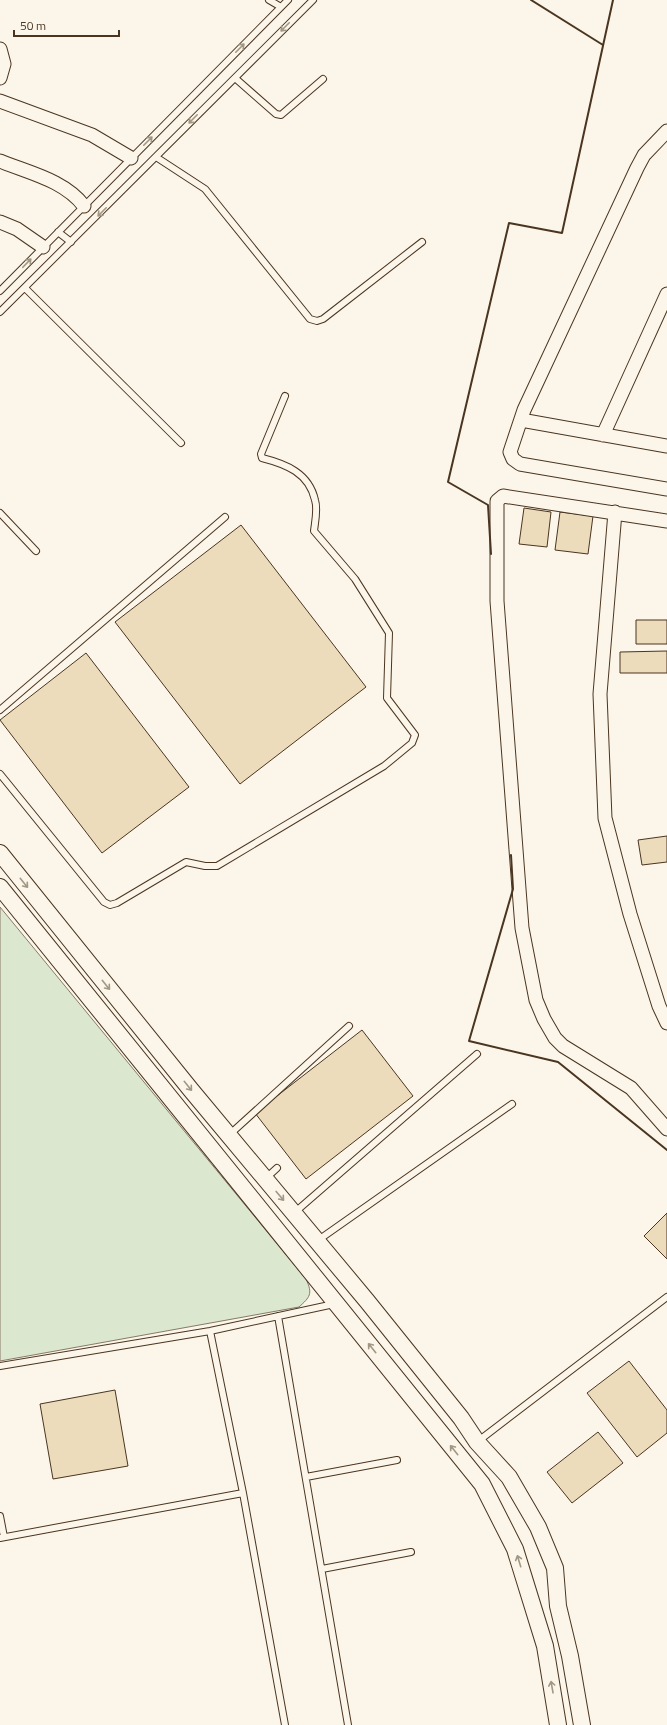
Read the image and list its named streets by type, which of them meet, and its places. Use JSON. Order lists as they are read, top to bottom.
{
  "scale_bar": "50 m"
}
